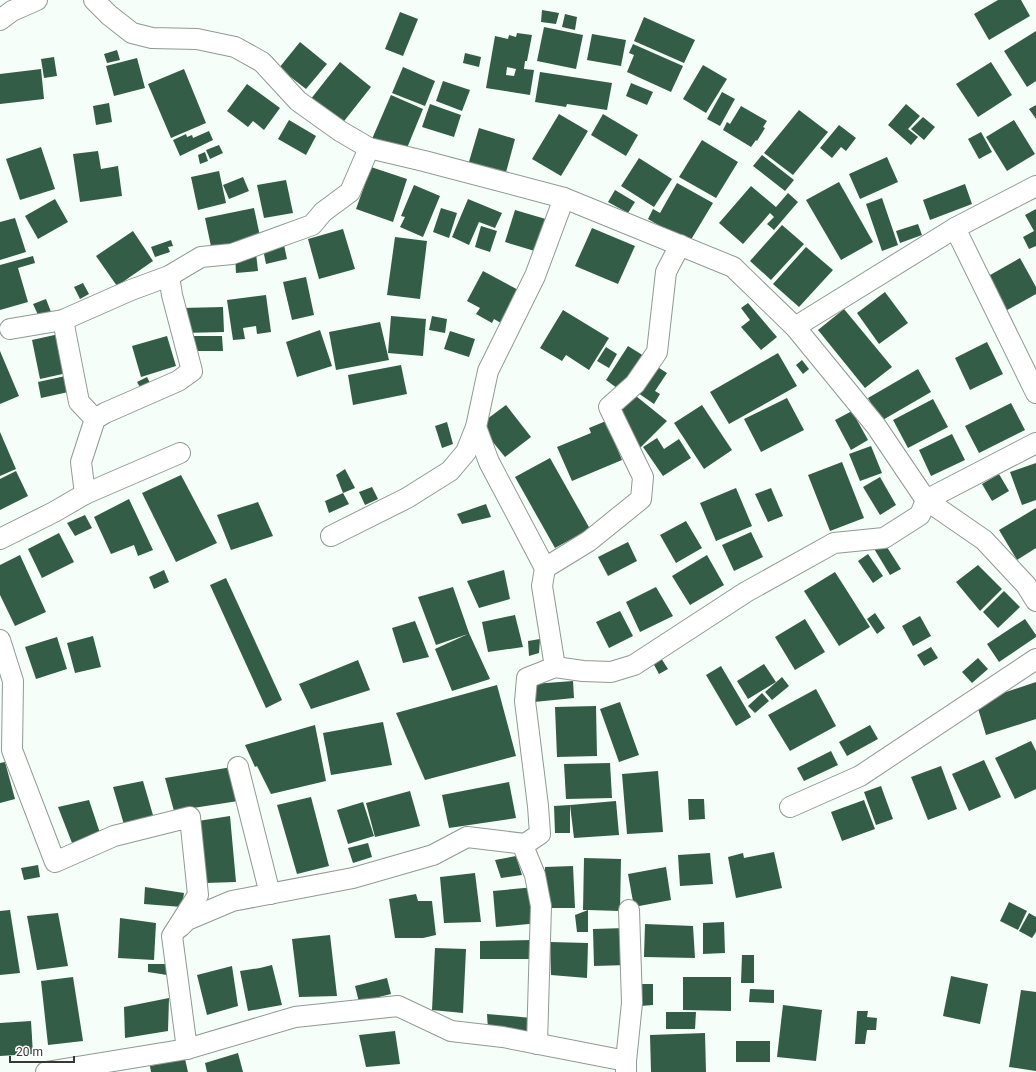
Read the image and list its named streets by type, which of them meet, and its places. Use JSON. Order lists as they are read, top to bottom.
{
  "scale_bar": "20 m"
}
